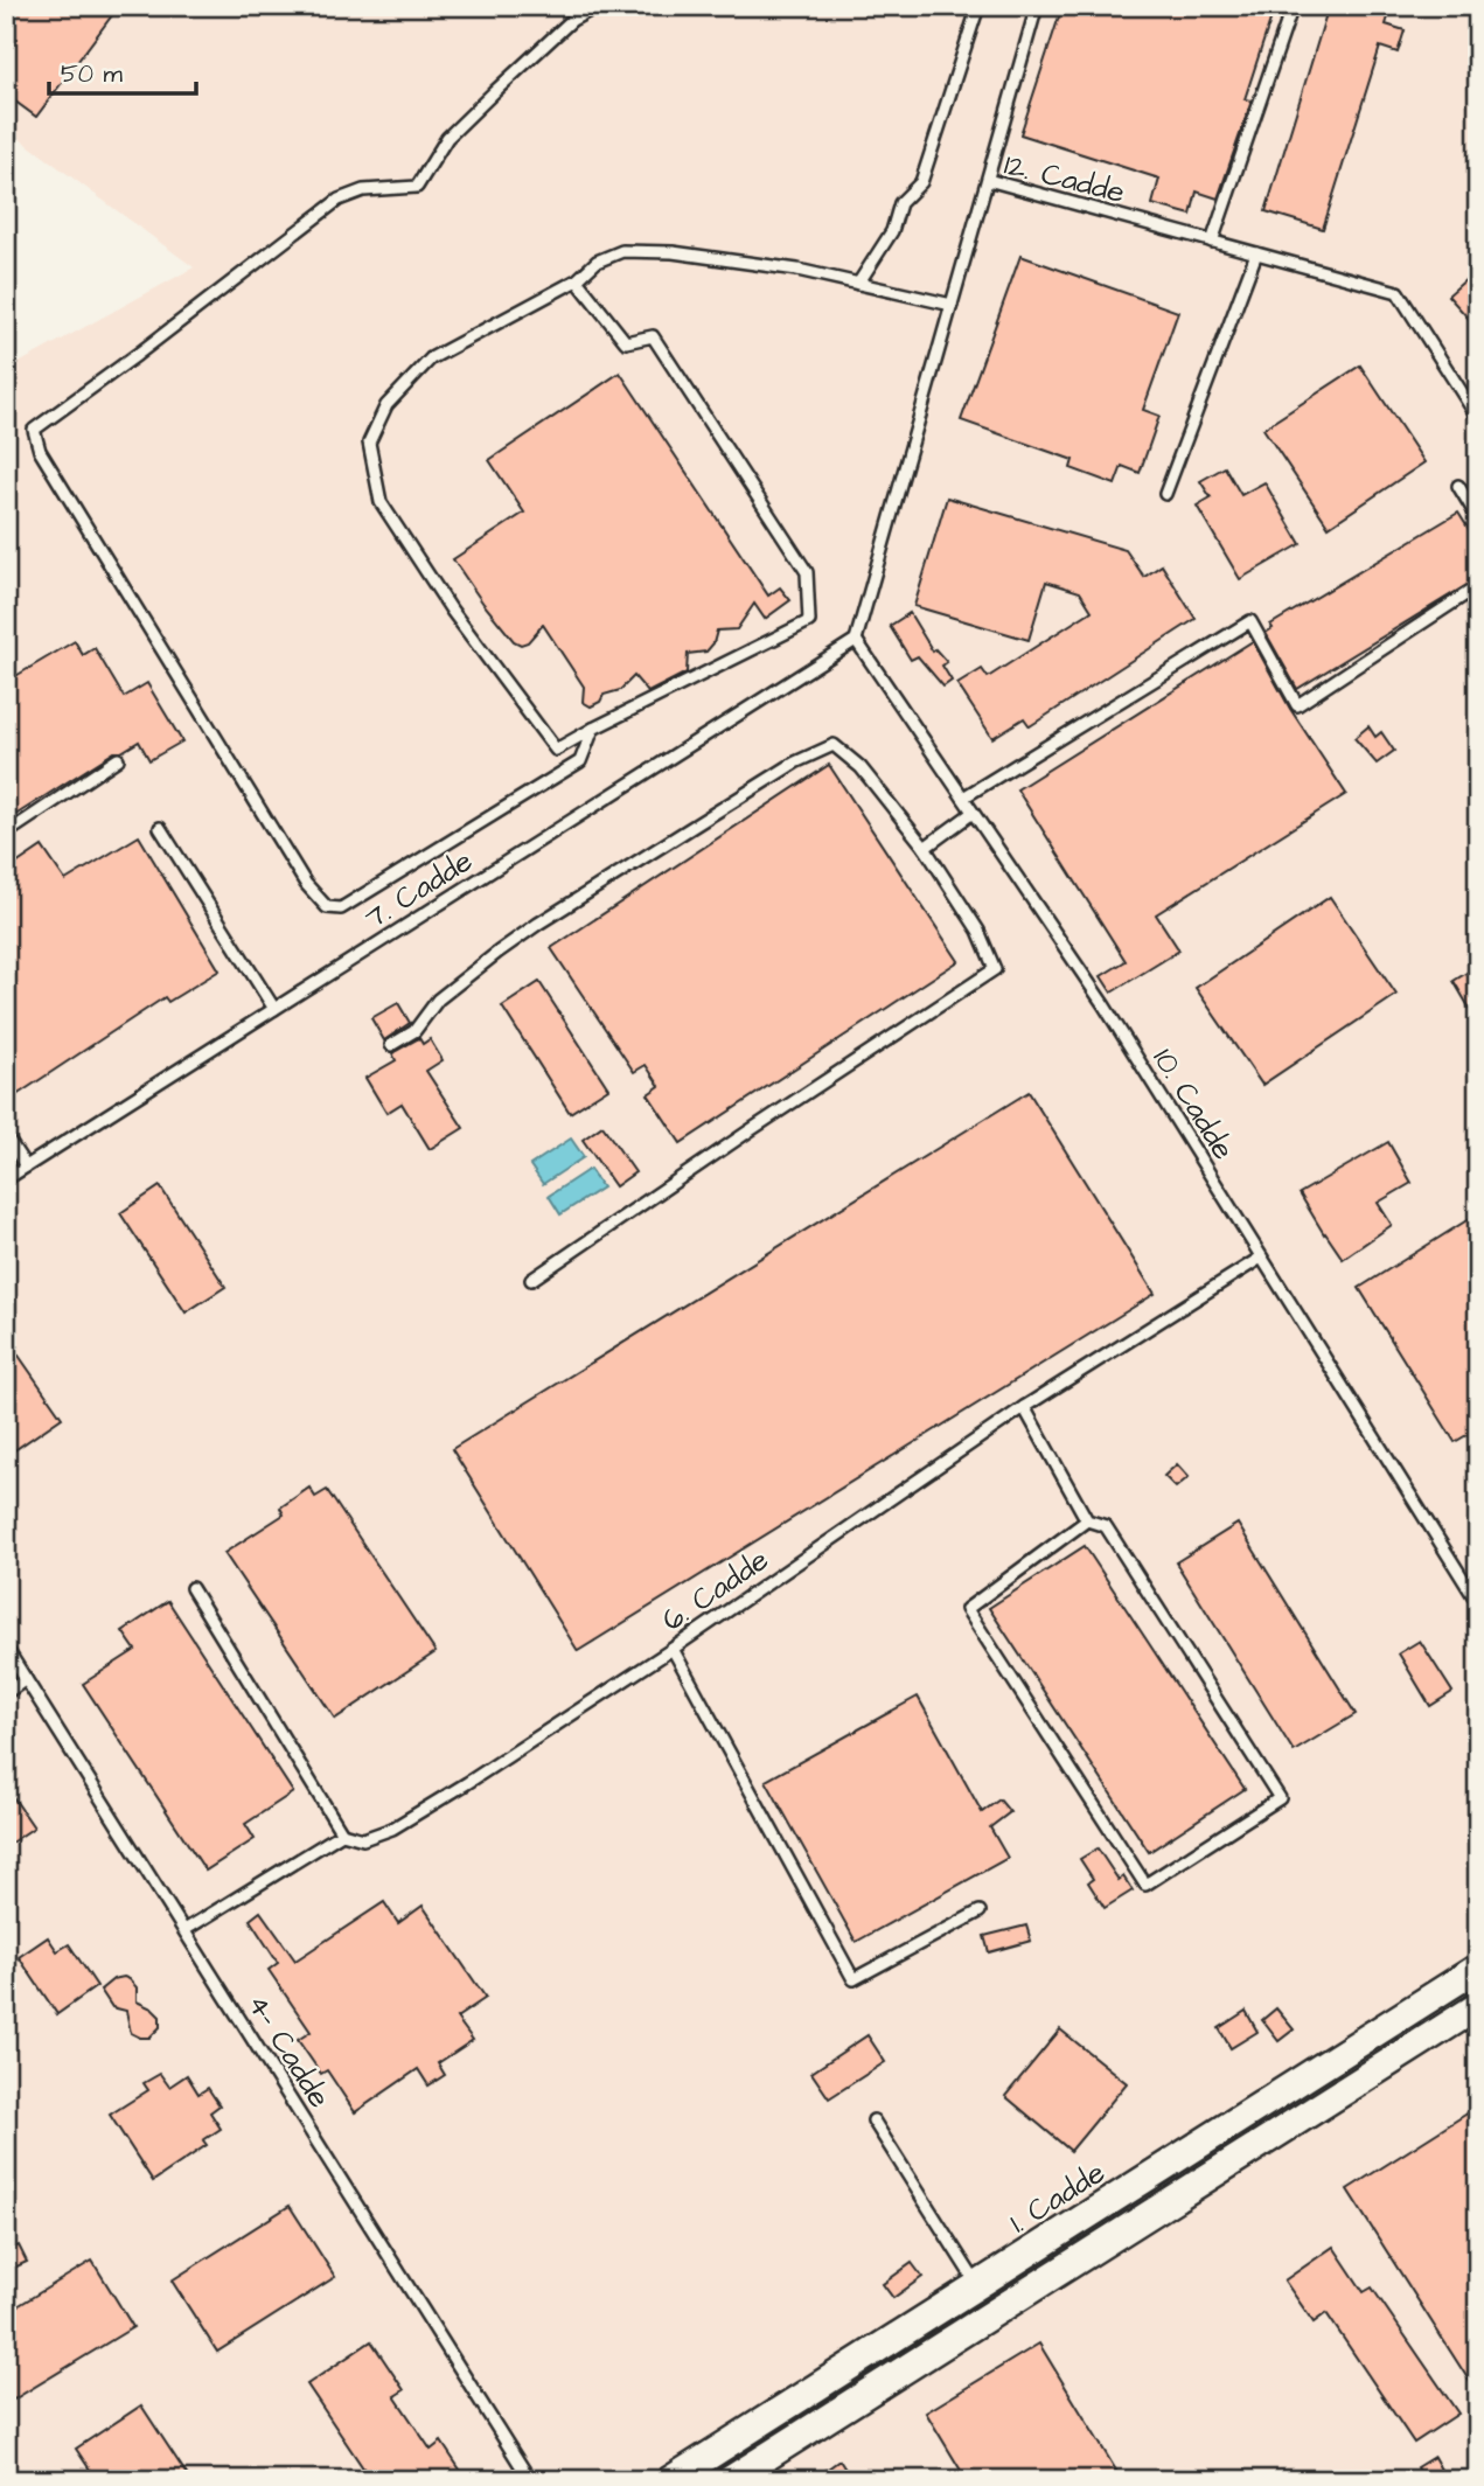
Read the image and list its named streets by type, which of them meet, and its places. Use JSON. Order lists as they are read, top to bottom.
{
  "streets": {
    "street": ["1. Cadde"],
    "lane": [
      "12. Cadde",
      "7. Cadde",
      "10. Cadde",
      "6. Cadde",
      "4- Cadde"
    ]
  },
  "crossings": [
    ["12. Cadde", "7. Cadde"],
    ["12. Cadde", "10. Cadde"],
    ["7. Cadde", "10. Cadde"],
    ["10. Cadde", "6. Cadde"]
  ],
  "scale_bar": "50 m"
}
